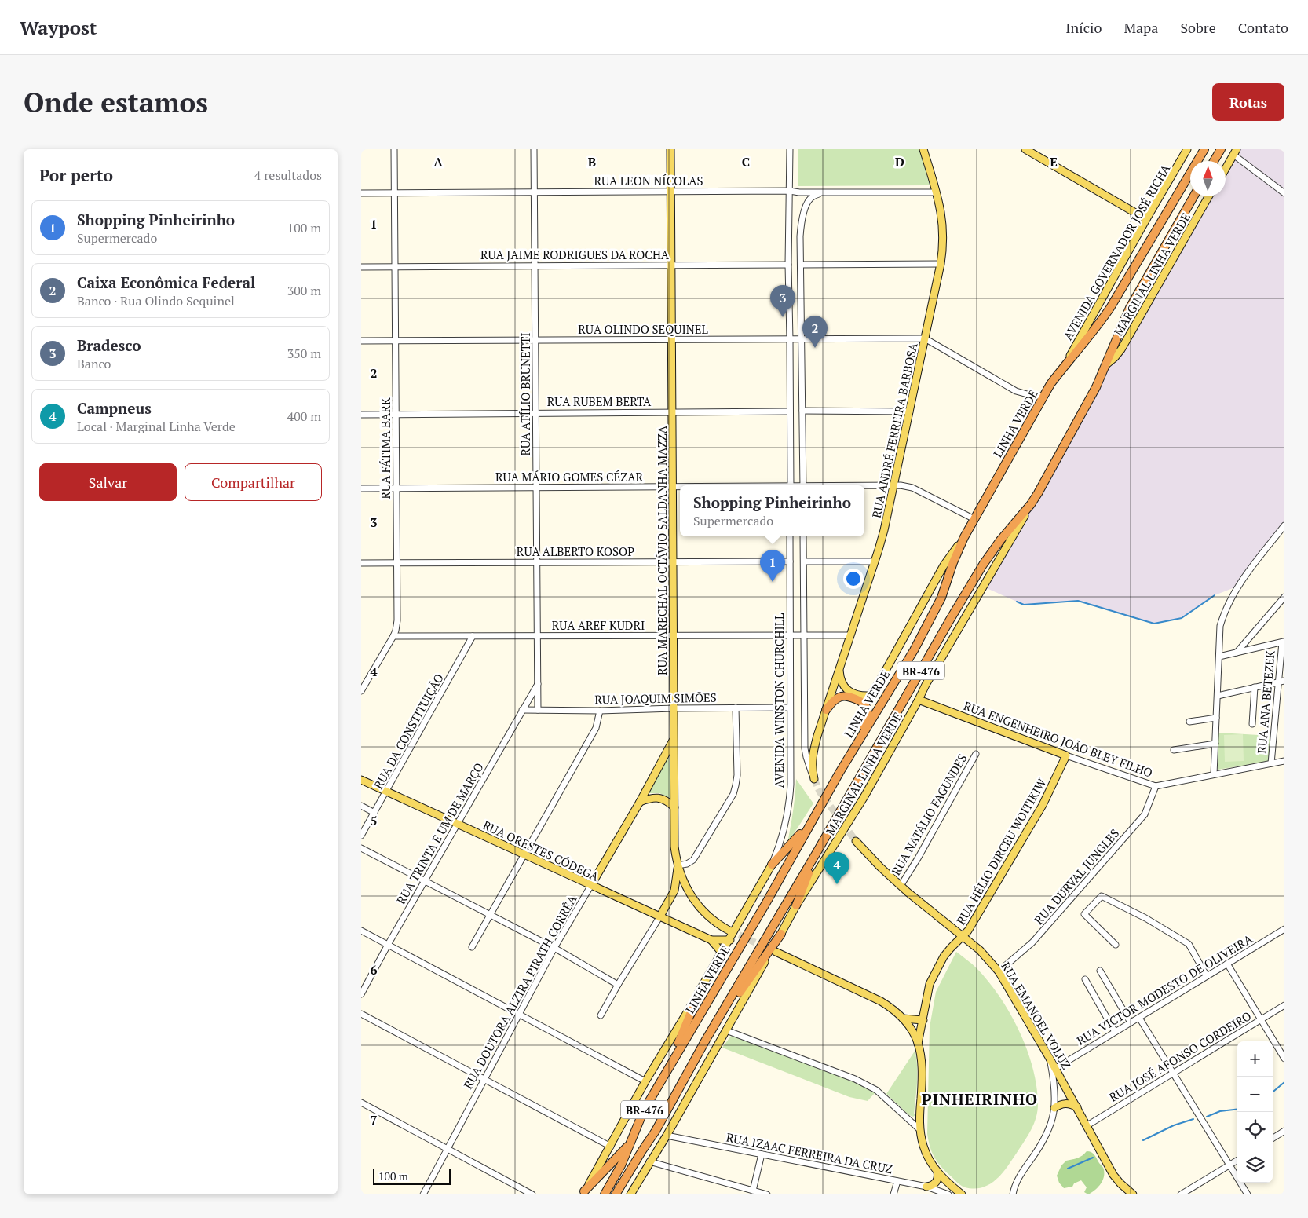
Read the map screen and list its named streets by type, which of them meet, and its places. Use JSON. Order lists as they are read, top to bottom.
{
  "streets": {
    "highway": ["LINHA VERDE", "BR-476"],
    "main road": [
      "AVENIDA GOVERNADOR JOSÉ RICHA",
      "MARGINAL LINHA VERDE",
      "RUA ANDRÉ FERREIRA BARBOSA",
      "RUA MARECHAL OCTÁVIO SALDANHA MAZZA",
      "RUA ENGENHEIRO JOÃO BLEY FILHO",
      "RUA ORESTES CÓDEGA",
      "RUA HÉLIO DIRCEU WOITIKIW",
      "RUA DOUTORA ALZIRA PIRATH CORRÊA",
      "RUA EMANOEL VOLUZ"
    ],
    "street": [
      "RUA LEON NÍCOLAS",
      "RUA JAIME RODRIGUES DA ROCHA",
      "RUA OLINDO SEQUINEL",
      "RUA ATÍLIO BRUNETTI",
      "RUA RUBEM BERTA",
      "RUA FÁTIMA BARK",
      "RUA MÁRIO GOMES CÉZAR",
      "RUA ALBERTO KOSOP",
      "RUA AREF KUDRI",
      "RUA JOAQUIM SIMÕES",
      "AVENIDA WINSTON CHURCHILL",
      "RUA ANA BETEZEK",
      "RUA DA CONSTITUIÇÃO",
      "RUA NATÁLIO FAGUNDES",
      "RUA TRINTA E UM DE MARÇO",
      "RUA DURVAL JUNGLES",
      "RUA VICTOR MODESTO DE OLIVEIRA",
      "RUA JOSÉ AFONSO CORDEIRO",
      "RUA IZAAC FERREIRA DA CRUZ"
    ]
  },
  "crossings": [
    ["RUA LEON NÍCOLAS", "RUA ATÍLIO BRUNETTI"],
    ["RUA LEON NÍCOLAS", "RUA ANDRÉ FERREIRA BARBOSA"],
    ["RUA LEON NÍCOLAS", "RUA FÁTIMA BARK"],
    ["RUA LEON NÍCOLAS", "RUA MARECHAL OCTÁVIO SALDANHA MAZZA"],
    ["AVENIDA GOVERNADOR JOSÉ RICHA", "LINHA VERDE"],
    ["RUA JAIME RODRIGUES DA ROCHA", "RUA ATÍLIO BRUNETTI"],
    ["RUA JAIME RODRIGUES DA ROCHA", "RUA FÁTIMA BARK"],
    ["RUA JAIME RODRIGUES DA ROCHA", "RUA MARECHAL OCTÁVIO SALDANHA MAZZA"],
    ["MARGINAL LINHA VERDE", "BR-476"],
    ["MARGINAL LINHA VERDE", "RUA ENGENHEIRO JOÃO BLEY FILHO"],
    ["MARGINAL LINHA VERDE", "RUA IZAAC FERREIRA DA CRUZ"],
    ["RUA OLINDO SEQUINEL", "RUA ATÍLIO BRUNETTI"],
    ["RUA OLINDO SEQUINEL", "RUA ANDRÉ FERREIRA BARBOSA"],
    ["RUA OLINDO SEQUINEL", "RUA FÁTIMA BARK"],
    ["RUA OLINDO SEQUINEL", "RUA MARECHAL OCTÁVIO SALDANHA MAZZA"],
    ["RUA ATÍLIO BRUNETTI", "RUA RUBEM BERTA"],
    ["RUA ATÍLIO BRUNETTI", "RUA MÁRIO GOMES CÉZAR"],
    ["RUA ATÍLIO BRUNETTI", "RUA ALBERTO KOSOP"],
    ["RUA ATÍLIO BRUNETTI", "RUA AREF KUDRI"],
    ["RUA ATÍLIO BRUNETTI", "RUA JOAQUIM SIMÕES"],
    ["RUA ATÍLIO BRUNETTI", "RUA TRINTA E UM DE MARÇO"],
    ["RUA RUBEM BERTA", "RUA FÁTIMA BARK"],
    ["RUA RUBEM BERTA", "RUA MARECHAL OCTÁVIO SALDANHA MAZZA"],
    ["LINHA VERDE", "RUA MÁRIO GOMES CÉZAR"],
    ["RUA ANDRÉ FERREIRA BARBOSA", "RUA MÁRIO GOMES CÉZAR"],
    ["RUA ANDRÉ FERREIRA BARBOSA", "RUA AREF KUDRI"],
    ["RUA FÁTIMA BARK", "RUA MÁRIO GOMES CÉZAR"],
    ["RUA FÁTIMA BARK", "RUA ALBERTO KOSOP"],
    ["RUA FÁTIMA BARK", "RUA AREF KUDRI"],
    ["RUA MÁRIO GOMES CÉZAR", "RUA MARECHAL OCTÁVIO SALDANHA MAZZA"],
    ["RUA MARECHAL OCTÁVIO SALDANHA MAZZA", "RUA ALBERTO KOSOP"],
    ["RUA MARECHAL OCTÁVIO SALDANHA MAZZA", "RUA AREF KUDRI"],
    ["RUA MARECHAL OCTÁVIO SALDANHA MAZZA", "RUA JOAQUIM SIMÕES"],
    ["RUA MARECHAL OCTÁVIO SALDANHA MAZZA", "RUA DOUTORA ALZIRA PIRATH CORRÊA"],
    ["RUA ALBERTO KOSOP", "AVENIDA WINSTON CHURCHILL"],
    ["RUA AREF KUDRI", "AVENIDA WINSTON CHURCHILL"],
    ["RUA AREF KUDRI", "RUA DA CONSTITUIÇÃO"],
    ["RUA JOAQUIM SIMÕES", "AVENIDA WINSTON CHURCHILL"],
    ["RUA JOAQUIM SIMÕES", "RUA TRINTA E UM DE MARÇO"],
    ["RUA ANA BETEZEK", "RUA ENGENHEIRO JOÃO BLEY FILHO"],
    ["RUA DA CONSTITUIÇÃO", "RUA ORESTES CÓDEGA"],
    ["RUA ENGENHEIRO JOÃO BLEY FILHO", "RUA HÉLIO DIRCEU WOITIKIW"],
    ["RUA ENGENHEIRO JOÃO BLEY FILHO", "RUA DURVAL JUNGLES"],
    ["RUA NATÁLIO FAGUNDES", "RUA EMANOEL VOLUZ"],
    ["RUA TRINTA E UM DE MARÇO", "RUA ORESTES CÓDEGA"],
    ["RUA ORESTES CÓDEGA", "RUA DOUTORA ALZIRA PIRATH CORRÊA"],
    ["RUA HÉLIO DIRCEU WOITIKIW", "RUA EMANOEL VOLUZ"],
    ["RUA DURVAL JUNGLES", "RUA EMANOEL VOLUZ"],
    ["RUA VICTOR MODESTO DE OLIVEIRA", "RUA EMANOEL VOLUZ"],
    ["RUA EMANOEL VOLUZ", "RUA JOSÉ AFONSO CORDEIRO"]
  ],
  "districts": ["PINHEIRINHO"],
  "scale_bar": "100 m",
  "north": "top",
  "page": {
    "header": "Waypost",
    "nav": [
      "Início",
      "Mapa",
      "Sobre",
      "Contato"
    ],
    "buttons": [
      "Rotas",
      ["Salvar", "Compartilhar"]
    ],
    "title": "Onde estamos",
    "heading": ["Por perto", "4 resultados"],
    "list": [
      {
        "mark": "1",
        "name": "Shopping Pinheirinho",
        "note": "Supermercado",
        "value": "100 m"
      },
      {
        "mark": "2",
        "name": "Caixa Econômica Federal",
        "note": "Banco · Rua Olindo Sequinel",
        "value": "300 m"
      },
      {
        "mark": "3",
        "name": "Bradesco",
        "note": "Banco",
        "value": "350 m"
      },
      {
        "mark": "4",
        "name": "Campneus",
        "note": "Local · Marginal Linha Verde",
        "value": "400 m"
      }
    ],
    "pins": [
      "3",
      "2",
      "1",
      "4"
    ],
    "popup": ["Shopping Pinheirinho", "Supermercado"],
    "map_buttons": ["+", "−"],
    "scale": "100 m"
  },
  "grid": {
    "columns": [
      "A",
      "B",
      "C",
      "D",
      "E"
    ],
    "rows": [
      "1",
      "2",
      "3",
      "4",
      "5",
      "6",
      "7"
    ]
  }
}
